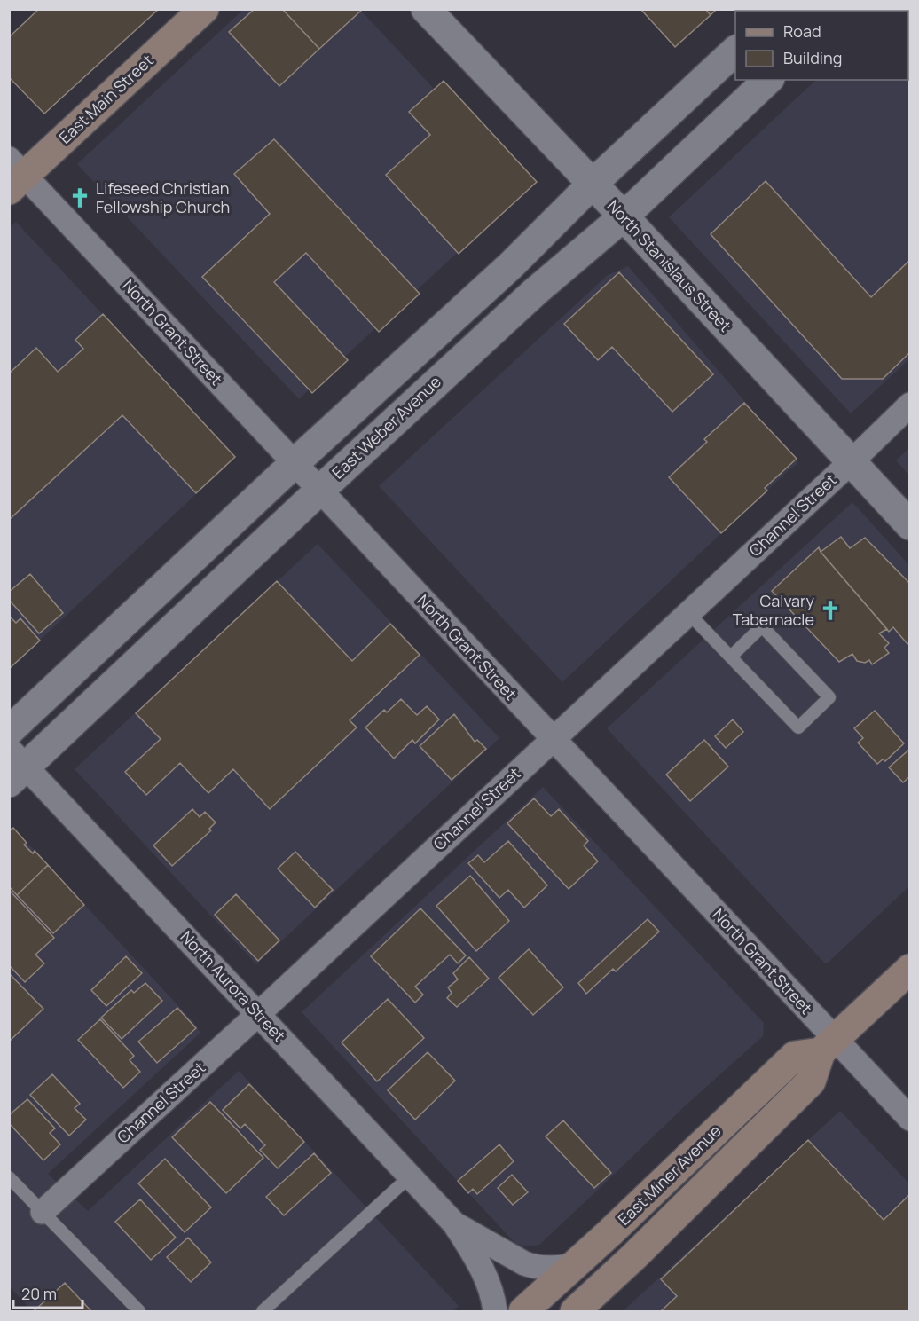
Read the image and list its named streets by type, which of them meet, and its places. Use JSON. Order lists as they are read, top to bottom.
{
  "streets": {
    "main road": ["East Main Street", "East Miner Avenue"],
    "street": [
      "North Stanislaus Street",
      "North Grant Street",
      "East Weber Avenue",
      "Channel Street",
      "North Aurora Street"
    ]
  },
  "crossings": [
    ["East Main Street", "North Grant Street"],
    ["North Stanislaus Street", "East Weber Avenue"],
    ["North Stanislaus Street", "Channel Street"],
    ["North Grant Street", "East Weber Avenue"],
    ["North Grant Street", "Channel Street"],
    ["North Grant Street", "East Miner Avenue"],
    ["East Weber Avenue", "North Aurora Street"],
    ["Channel Street", "North Aurora Street"],
    ["North Aurora Street", "East Miner Avenue"]
  ],
  "places": {
    "church": ["Lifeseed Christian Fellowship Church", "Calvary Tabernacle"]
  },
  "legend": ["Road", "Building"],
  "scale_bar": "20 m"
}
